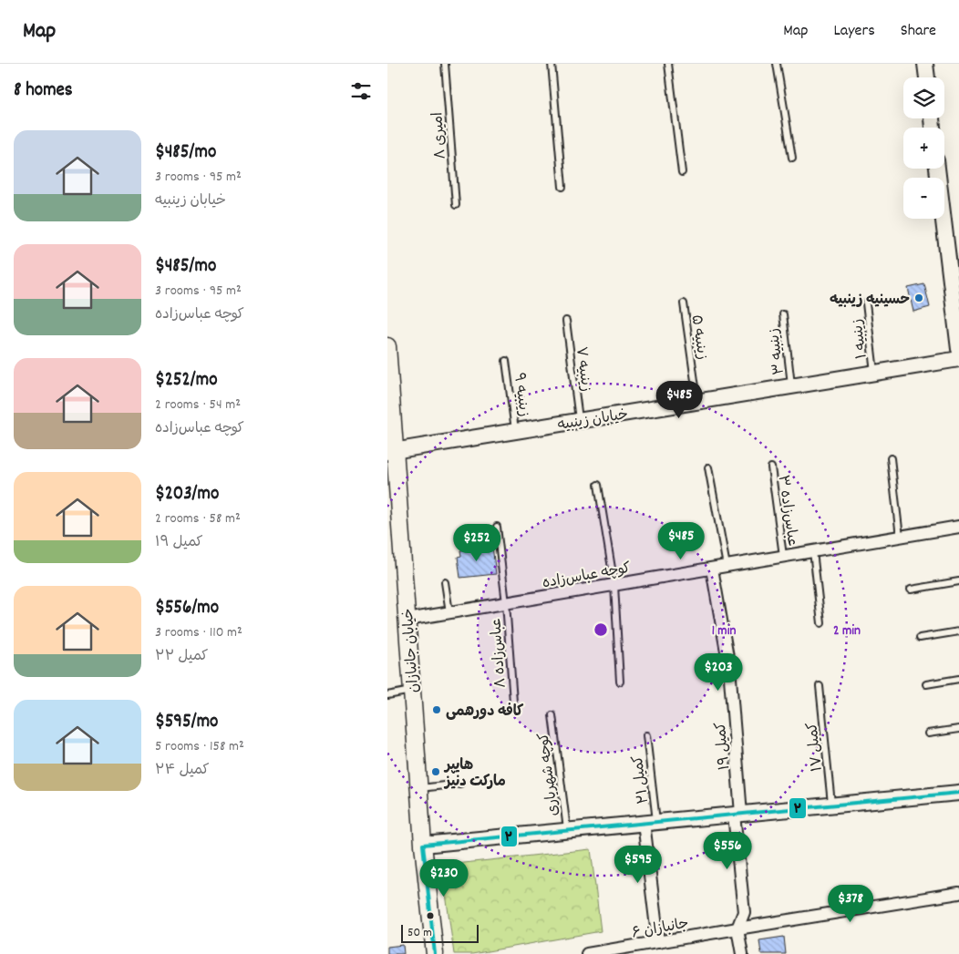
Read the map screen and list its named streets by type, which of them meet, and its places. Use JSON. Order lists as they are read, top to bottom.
{
  "streets": {
    "main road": ["خیابان جانبازان"],
    "street": [
      "خیابان زینبیه",
      "کوچه عباس‌زاده",
      "کمیل ۱۹",
      "جانبازان ۶"
    ],
    "lane": [
      "امیری ۸",
      "زینبیه ۵",
      "زینبیه ۱",
      "زینبیه ۳",
      "زینبیه ۷",
      "زینبیه ۹",
      "عباس‌زاده ۳",
      "عباس‌زاده ۸",
      "کمیل ۱۷",
      "کوچه شهریاری",
      "کمیل ۲۱"
    ]
  },
  "crossings": [
    ["زینبیه ۵", "خیابان زینبیه"],
    ["زینبیه ۱", "خیابان زینبیه"],
    ["زینبیه ۳", "خیابان زینبیه"],
    ["زینبیه ۷", "خیابان زینبیه"],
    ["زینبیه ۹", "خیابان زینبیه"],
    ["خیابان زینبیه", "خیابان جانبازان"],
    ["عباس‌زاده ۳", "کوچه عباس‌زاده"],
    ["کوچه عباس‌زاده", "خیابان جانبازان"],
    ["کوچه عباس‌زاده", "عباس‌زاده ۸"],
    ["کوچه عباس‌زاده", "کمیل ۱۹"],
    ["کمیل ۱۹", "جانبازان ۶"]
  ],
  "places": ["حسینیه زینبیه", "کافه دورهمی", "هایپر مارکت دنیز"],
  "lines": ["transit line ۲"],
  "scale_bar": "50 m",
  "page": {
    "header": "Map",
    "nav": ["Map", "Layers", "Share"],
    "heading": "8 homes",
    "map_buttons": ["+", "−"],
    "list": [
      {
        "name": "$485/mo",
        "note": "3 rooms · 95 m² · خیابان زینبیه"
      },
      {
        "name": "$485/mo",
        "note": "3 rooms · 95 m² · کوچه عباس‌زاده"
      },
      {
        "name": "$252/mo",
        "note": "2 rooms · 54 m² · کوچه عباس‌زاده"
      },
      {
        "name": "$203/mo",
        "note": "2 rooms · 58 m² · کمیل ۱۹"
      },
      {
        "name": "$556/mo",
        "note": "3 rooms · 110 m² · کمیل ۲۲"
      },
      {
        "name": "$595/mo",
        "note": "5 rooms · 158 m² · کمیل ۲۴"
      }
    ],
    "price": [
      "$485",
      "$485",
      "$252",
      "$203",
      "$556",
      "$595",
      "$230",
      "$378"
    ],
    "scale": "50 m"
  },
  "rings": ["1 min", "2 min"]
}
